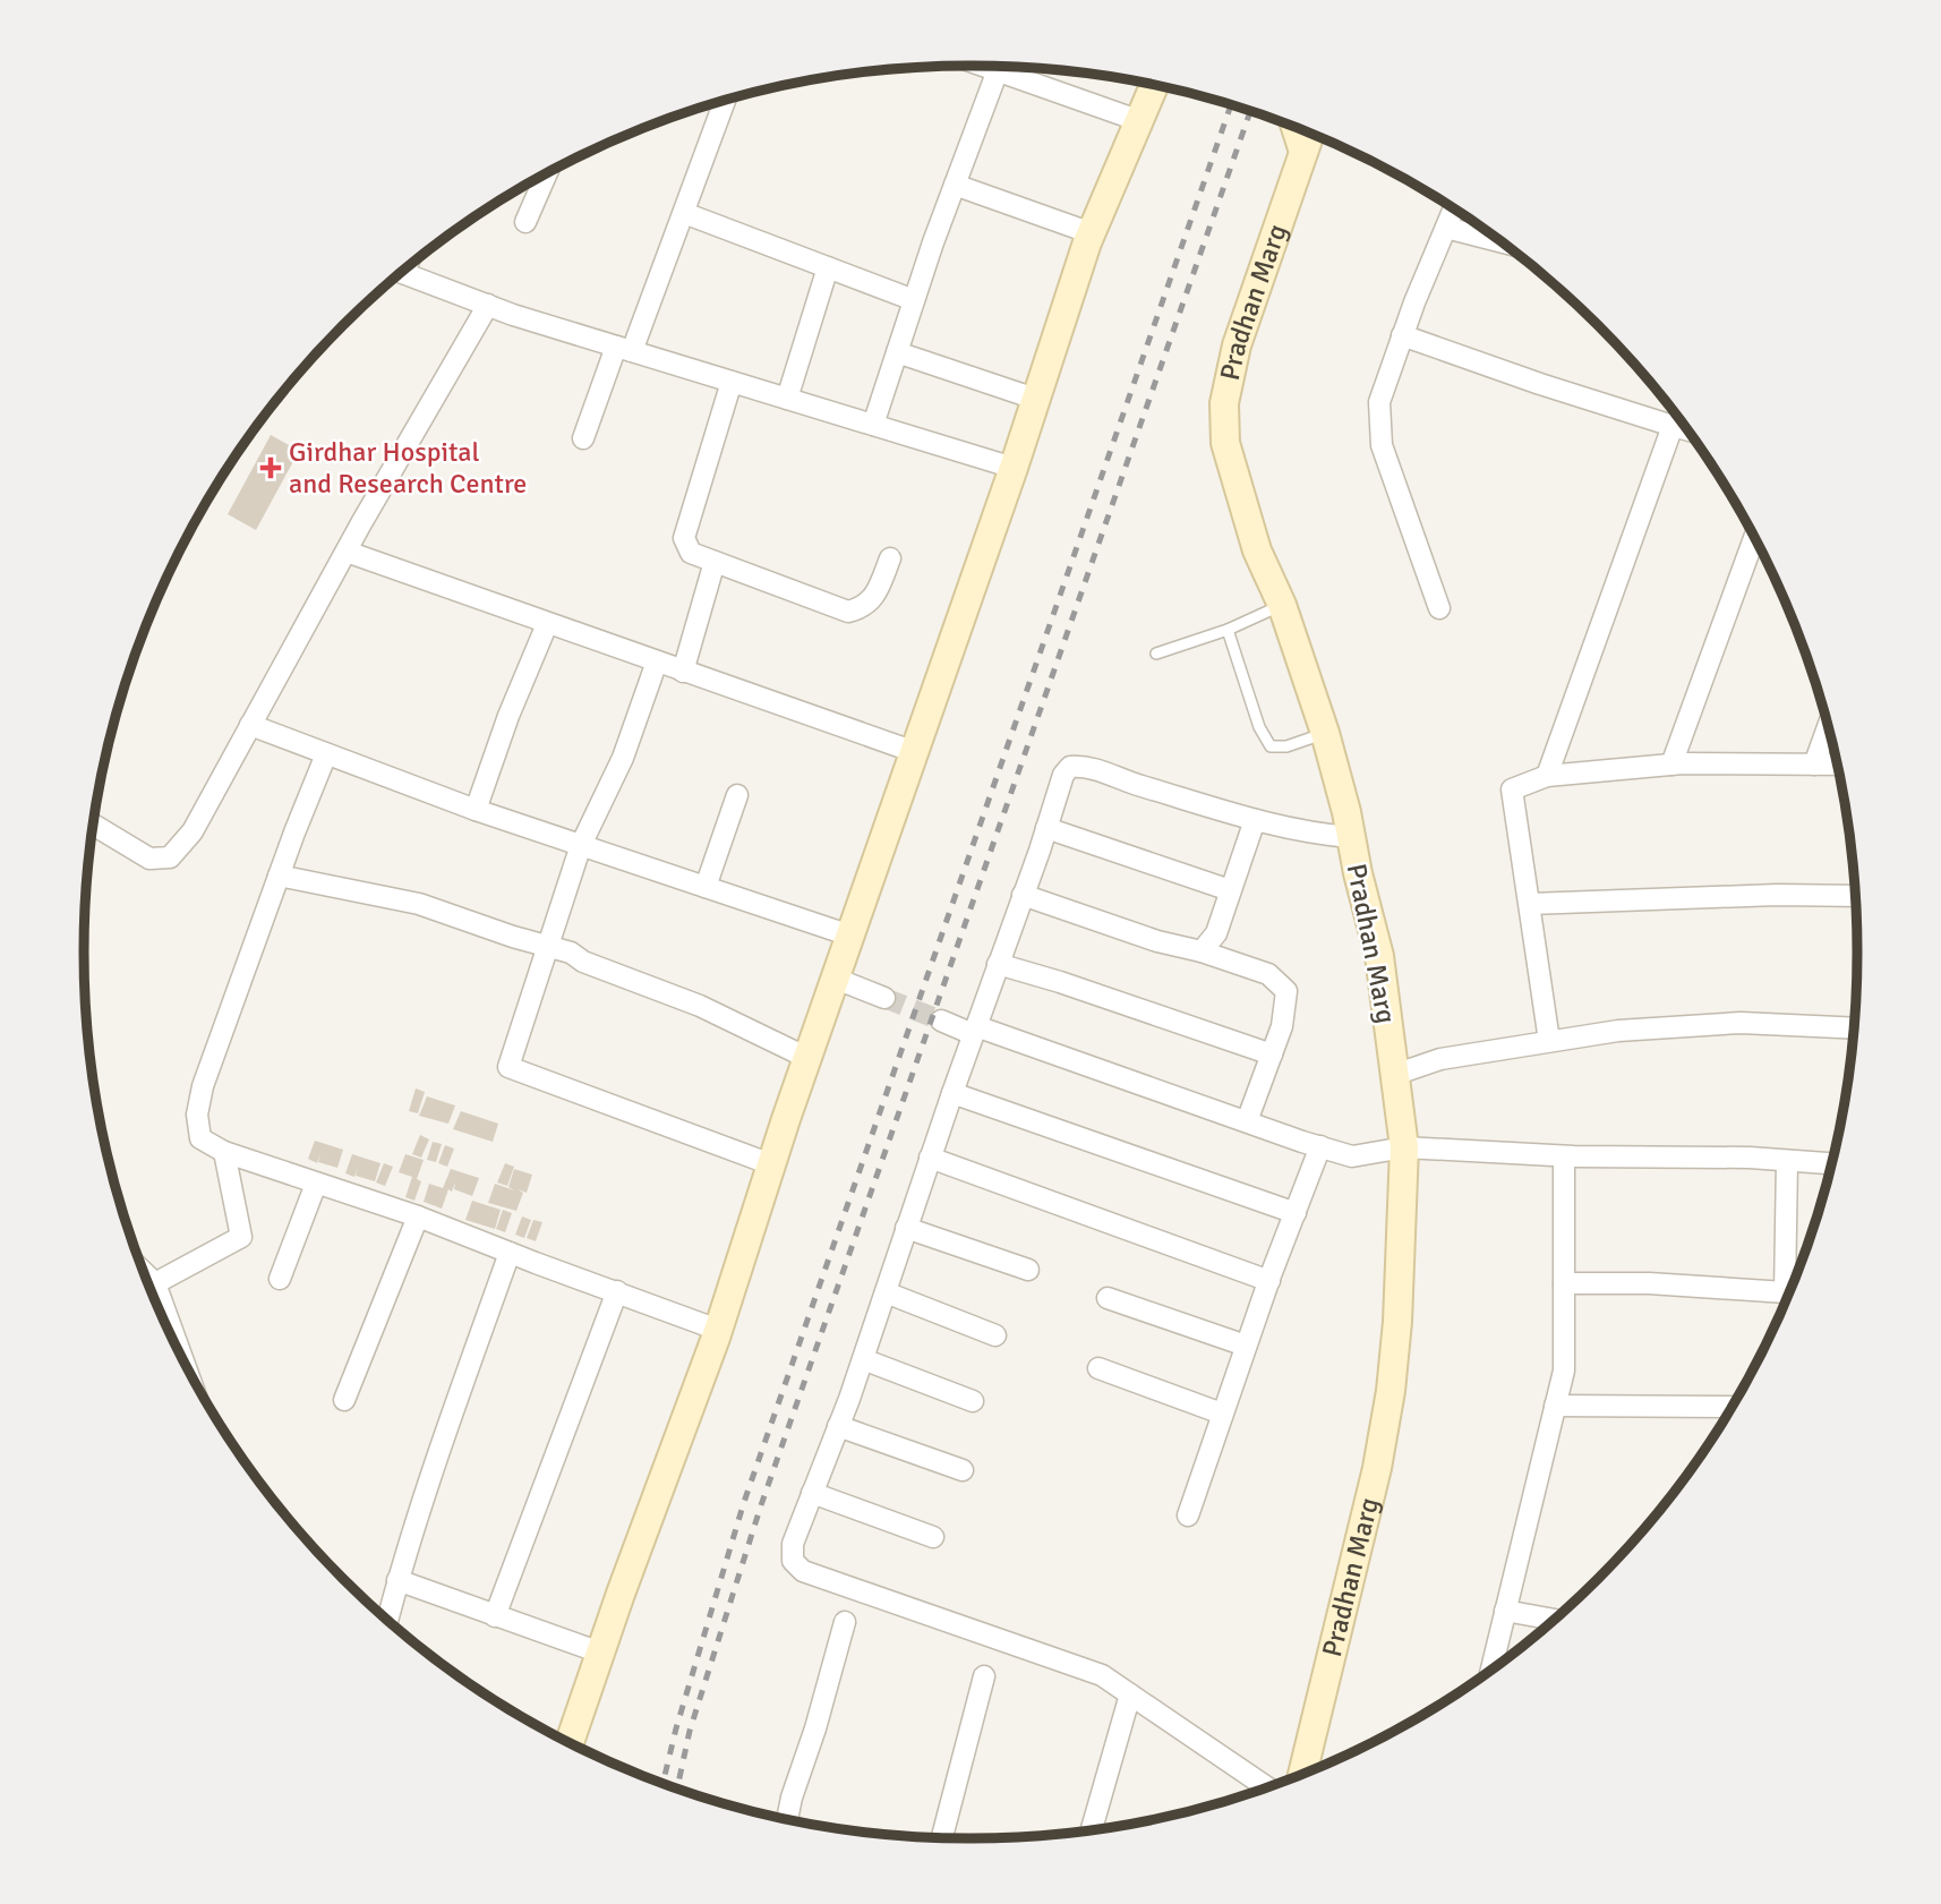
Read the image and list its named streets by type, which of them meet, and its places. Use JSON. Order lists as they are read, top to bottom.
{
  "streets": {
    "street": ["Pradhan Marg"]
  },
  "places": {
    "health": ["Girdhar Hospital and Research Centre"]
  }
}
